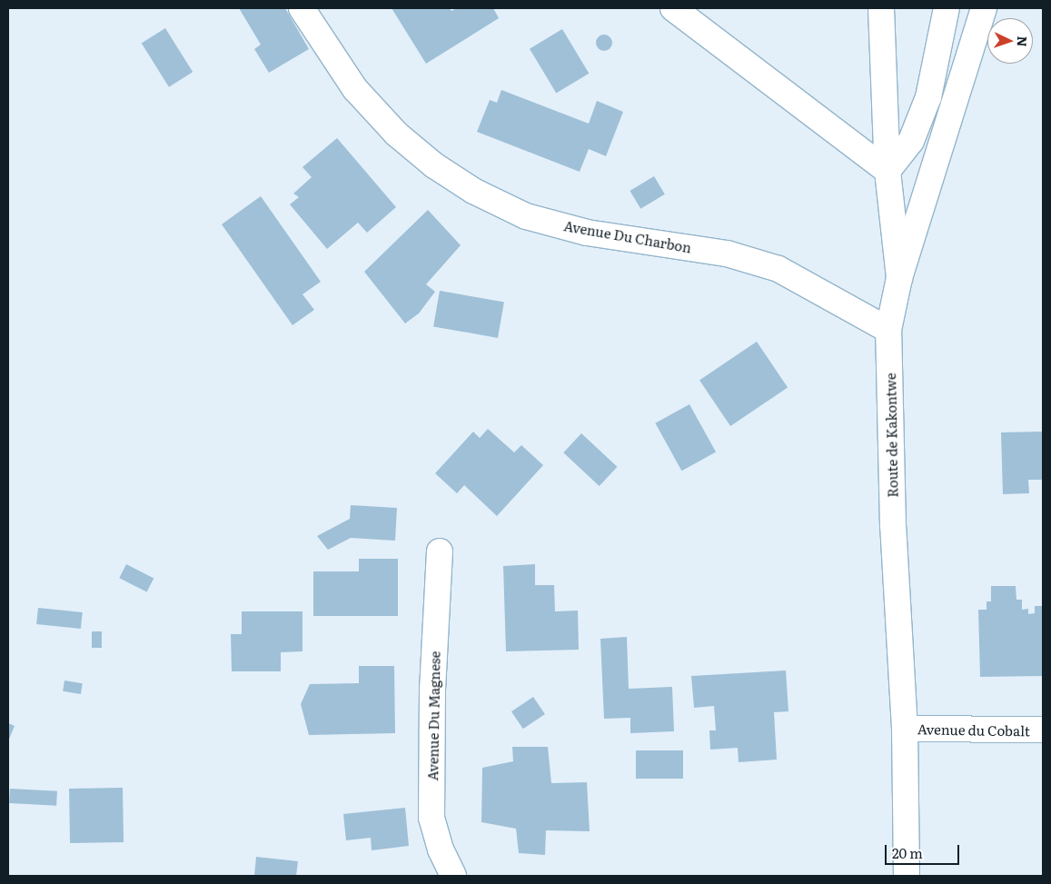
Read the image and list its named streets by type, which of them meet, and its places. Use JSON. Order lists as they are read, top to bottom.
{
  "streets": {
    "street": [
      "Avenue Du Charbon",
      "Route de Kakontwe",
      "Avenue Du Magnese",
      "Avenue du Cobalt"
    ]
  },
  "crossings": [
    ["Avenue Du Charbon", "Route de Kakontwe"],
    ["Route de Kakontwe", "Avenue du Cobalt"]
  ],
  "scale_bar": "20 m",
  "north": "right"
}
